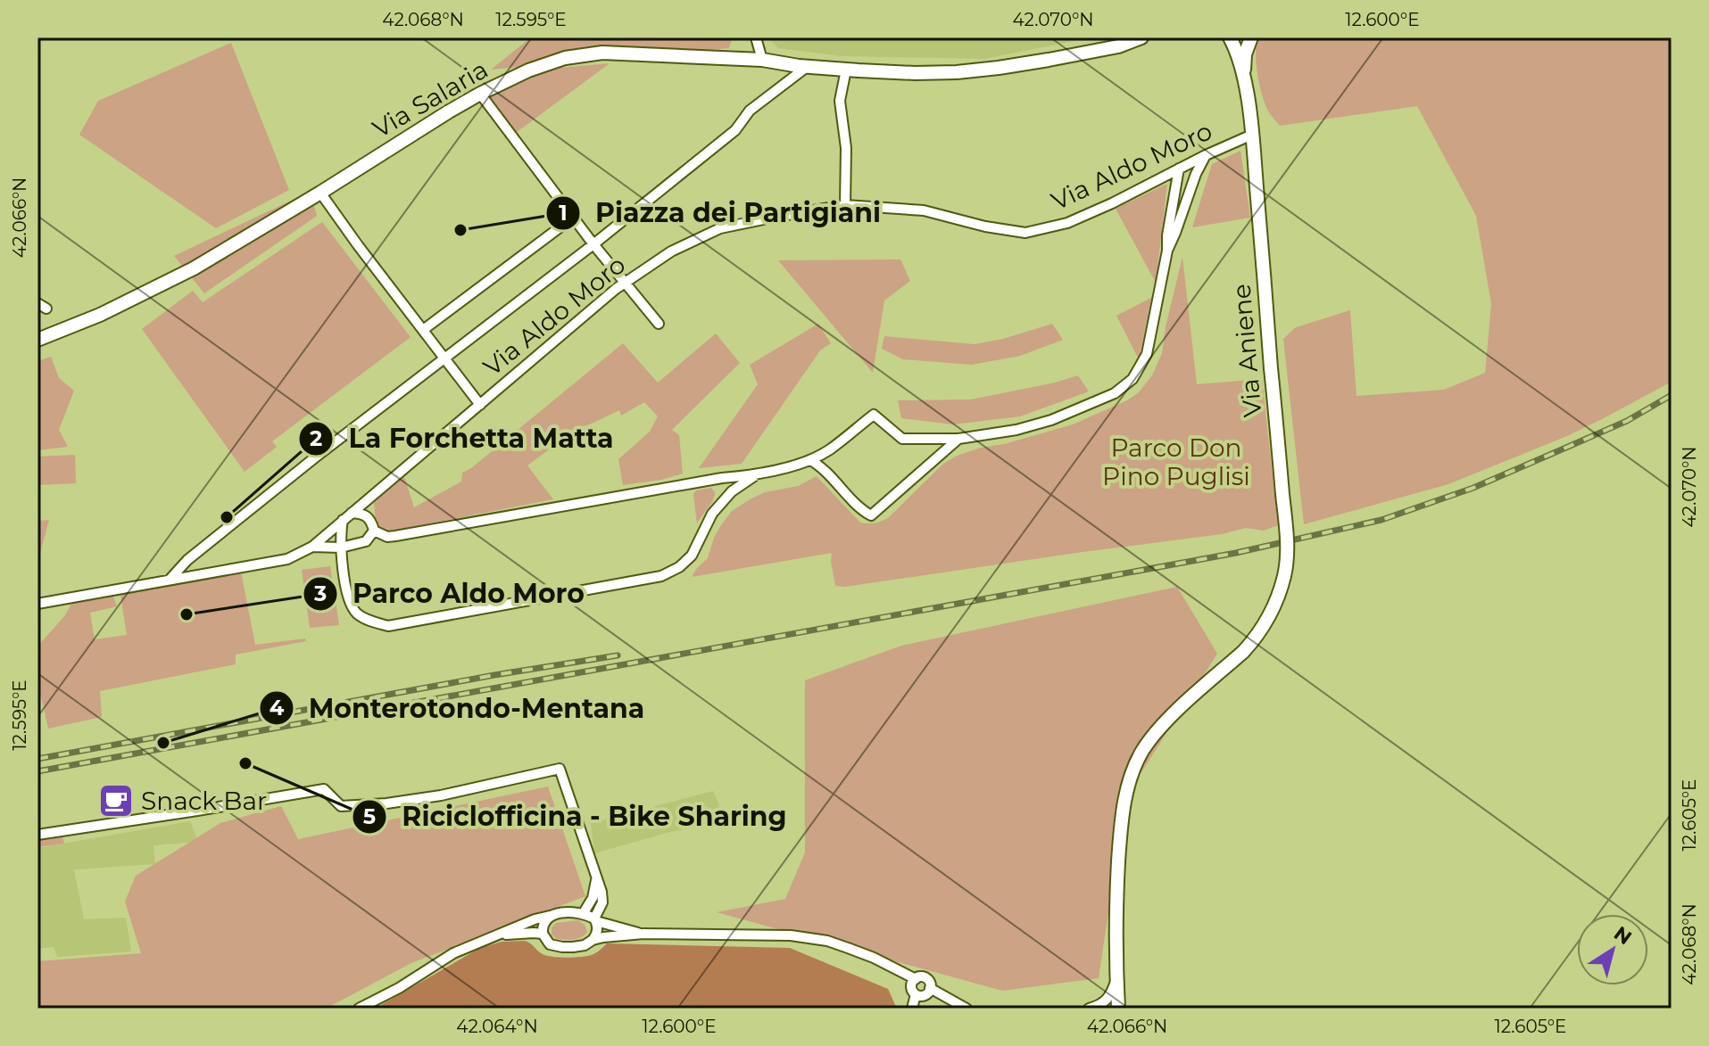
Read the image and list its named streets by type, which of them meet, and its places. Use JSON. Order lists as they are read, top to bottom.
{
  "streets": {
    "main road": ["Via Salaria", "Via Aniene"],
    "street": ["Via Aldo Moro"]
  },
  "crossings": [
    ["Via Aldo Moro", "Via Aniene"]
  ],
  "parks": ["Parco Don Pino Puglisi"],
  "places": {
    "other": [
      "Piazza dei Partigiani",
      "La Forchetta Matta",
      "Parco Aldo Moro",
      "Monterotondo-Mentana",
      "Riciclofficina - Bike Sharing"
    ],
    "cafe": ["Snack Bar"]
  },
  "north": "top right",
  "coordinates": [
    "42.068°N",
    "12.595°E",
    "42.070°N",
    "12.600°E",
    "42.066°N",
    "12.605°E",
    "42.064°N"
  ]
}
